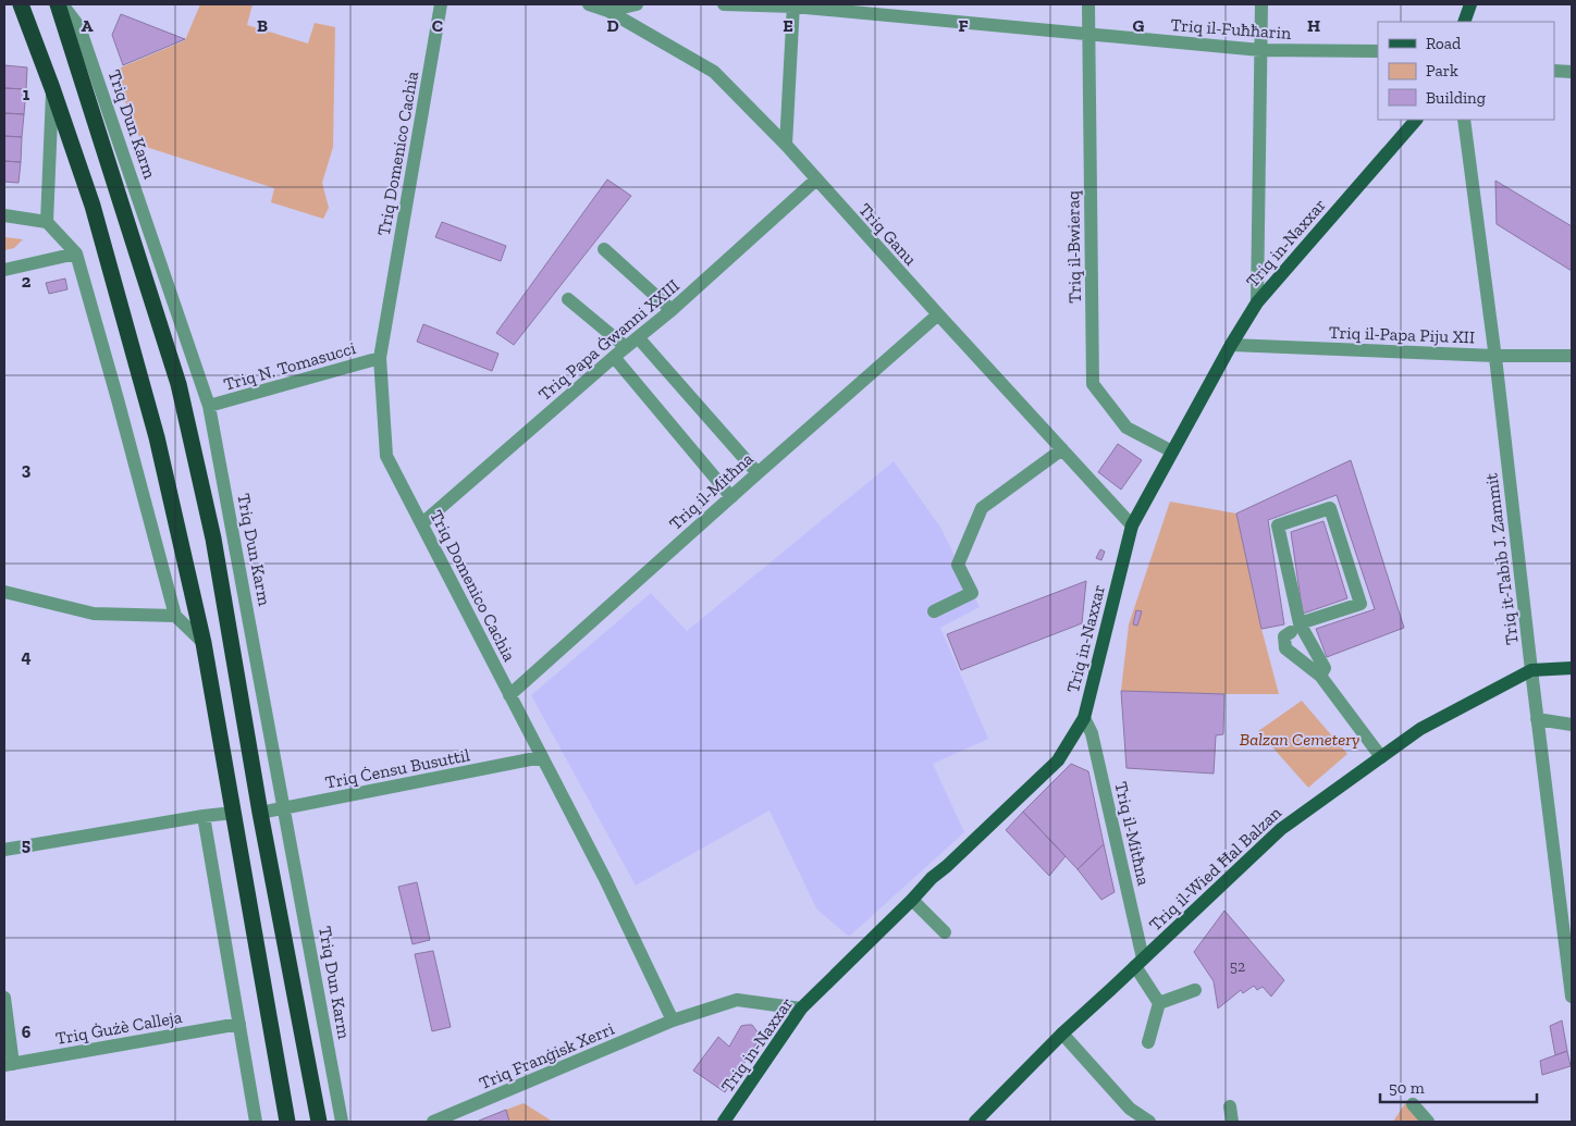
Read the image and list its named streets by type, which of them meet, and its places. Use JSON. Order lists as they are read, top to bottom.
{
  "streets": {
    "highway": ["Triq Dun Karm"],
    "main road": ["Triq in-Naxxar", "Triq il-Wied Ħal Balzan"],
    "street": [
      "Triq il-Fuħħarin",
      "Triq Domenico Cachia",
      "Triq Ganu",
      "Triq il-Bwieraq",
      "Triq il-Papa Piju XII",
      "Triq Papa Ġwanni XXIII",
      "Triq N. Tomasucci",
      "Triq il-Mitħna",
      "Triq it-Tabib J. Zammit",
      "Triq Ċensu Busuttil",
      "Triq Ġużè Calleja",
      "Triq Franġisk Xerri"
    ]
  },
  "crossings": [
    ["Triq il-Fuħħarin", "Triq il-Bwieraq"],
    ["Triq Dun Karm", "Triq N. Tomasucci"],
    ["Triq Dun Karm", "Triq Ċensu Busuttil"],
    ["Triq Domenico Cachia", "Triq Papa Ġwanni XXIII"],
    ["Triq Domenico Cachia", "Triq N. Tomasucci"],
    ["Triq Domenico Cachia", "Triq il-Mitħna"],
    ["Triq Domenico Cachia", "Triq Ċensu Busuttil"],
    ["Triq Domenico Cachia", "Triq Franġisk Xerri"],
    ["Triq Ganu", "Triq in-Naxxar"],
    ["Triq Ganu", "Triq Papa Ġwanni XXIII"],
    ["Triq Ganu", "Triq il-Mitħna"],
    ["Triq in-Naxxar", "Triq il-Bwieraq"],
    ["Triq in-Naxxar", "Triq il-Papa Piju XII"],
    ["Triq in-Naxxar", "Triq il-Mitħna"],
    ["Triq il-Papa Piju XII", "Triq it-Tabib J. Zammit"],
    ["Triq il-Mitħna", "Triq il-Wied Ħal Balzan"],
    ["Triq it-Tabib J. Zammit", "Triq il-Wied Ħal Balzan"]
  ],
  "parks": ["Balzan Cemetery"],
  "house_numbers": ["52"],
  "legend": ["Road", "Park", "Building"],
  "scale_bar": "50 m",
  "grid": {
    "columns": [
      "A",
      "B",
      "C",
      "D",
      "E",
      "F",
      "G",
      "H"
    ],
    "rows": [
      "1",
      "2",
      "3",
      "4",
      "5",
      "6"
    ]
  }
}
